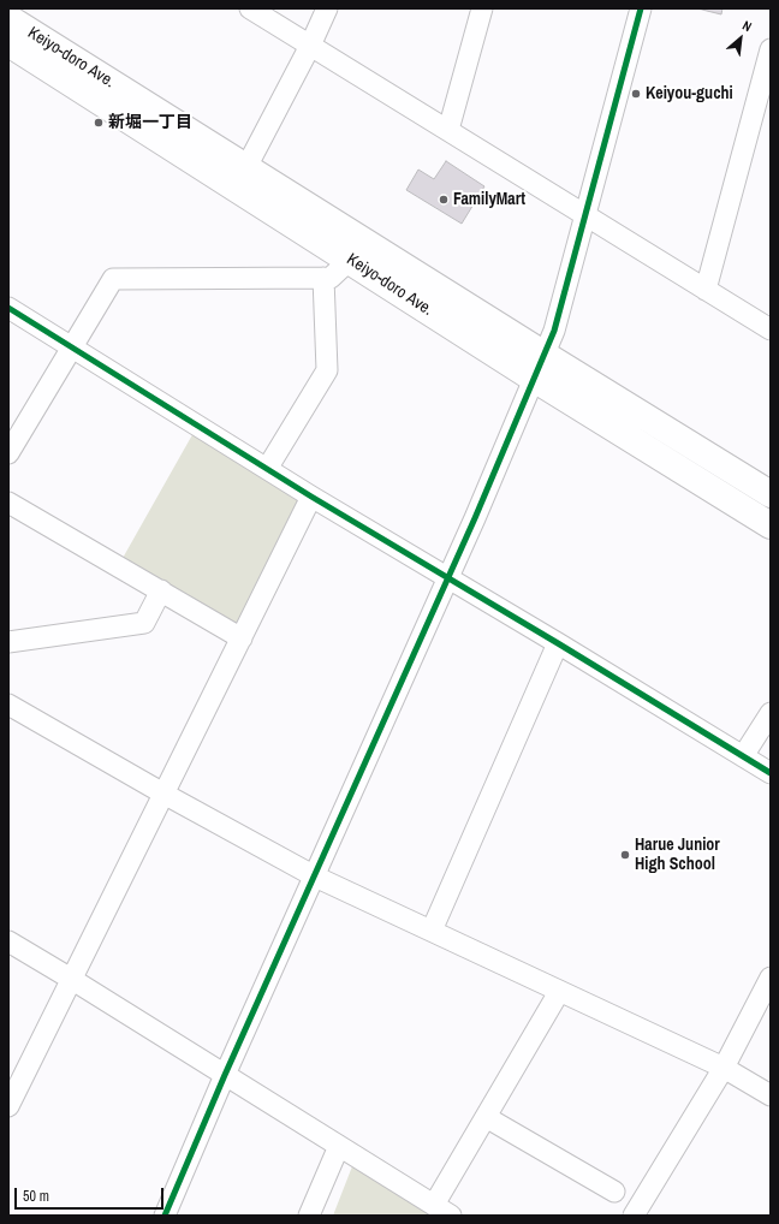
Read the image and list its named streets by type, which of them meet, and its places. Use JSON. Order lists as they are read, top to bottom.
{
  "streets": {
    "highway": ["Keiyo-doro Ave."]
  },
  "places": [
    "Keiyou-guchi",
    "新堀一丁目",
    "FamilyMart",
    "Harue Junior High School"
  ],
  "scale_bar": "50 m",
  "north": "top right"
}
